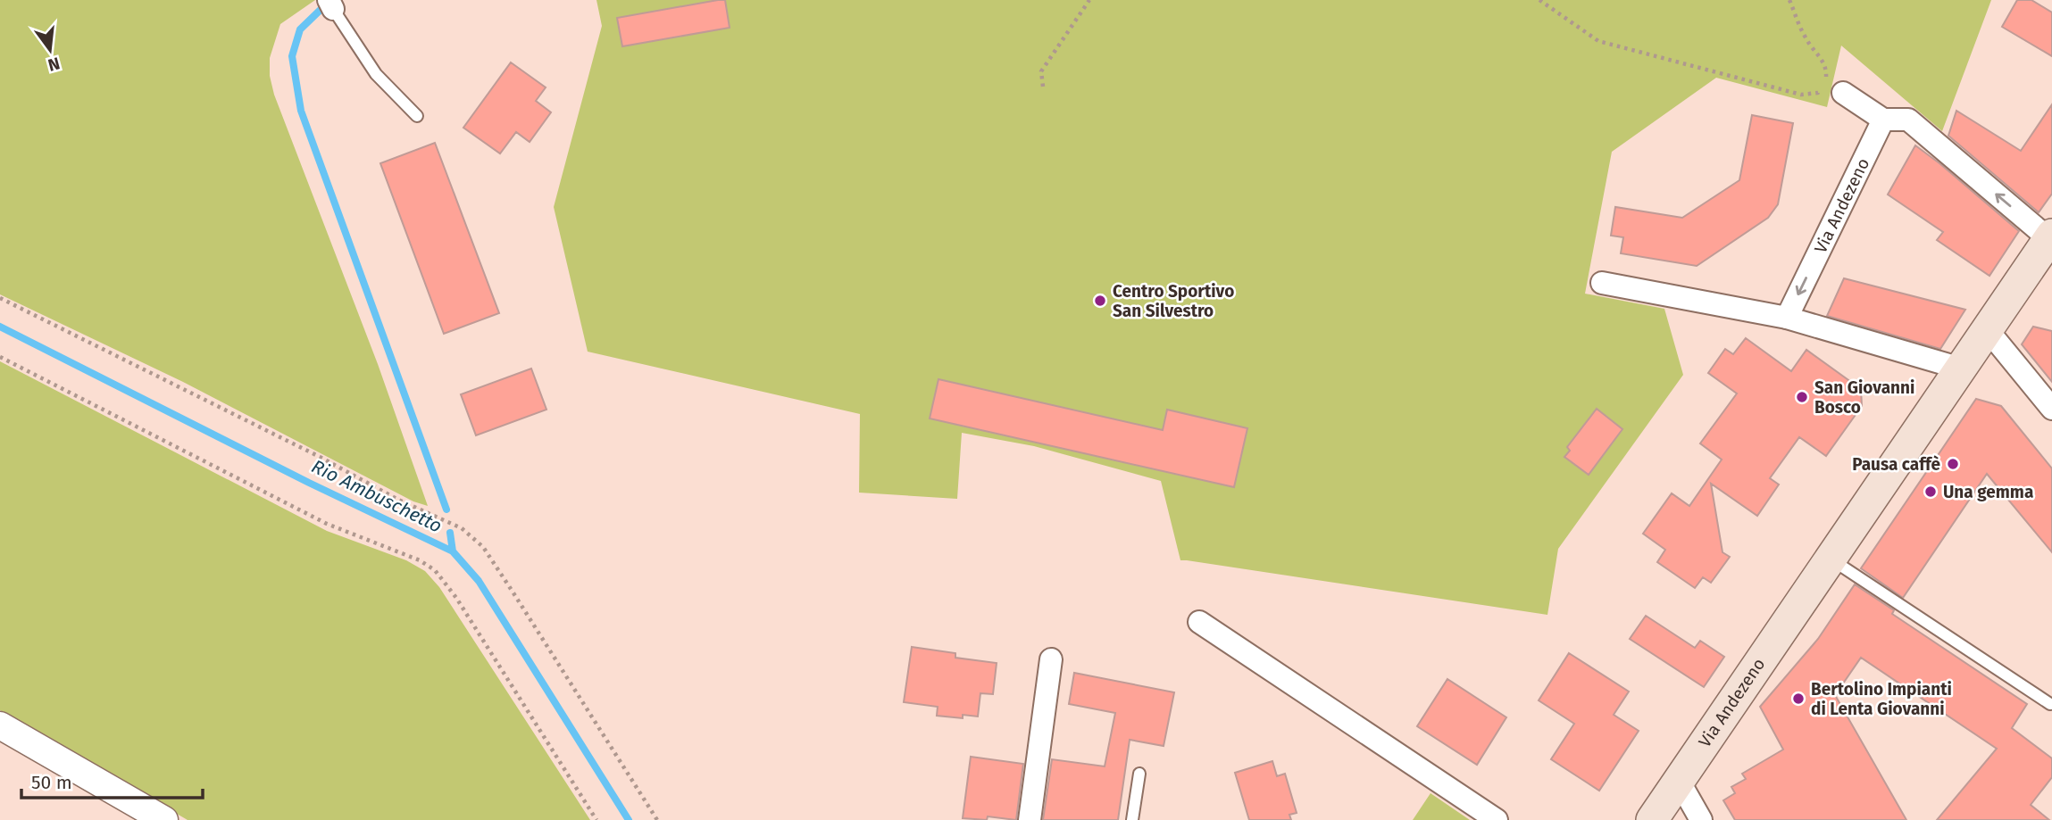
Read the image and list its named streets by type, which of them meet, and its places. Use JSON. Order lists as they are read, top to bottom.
{
  "streets": {
    "main road": ["Via Andezeno"]
  },
  "water": ["Rio Ambuschetto"],
  "places": [
    "Centro Sportivo San Silvestro",
    "San Giovanni Bosco",
    "Pausa caffè",
    "Una gemma",
    "Bertolino Impianti di Lenta Giovanni"
  ],
  "scale_bar": "50 m",
  "north": "bottom"
}
